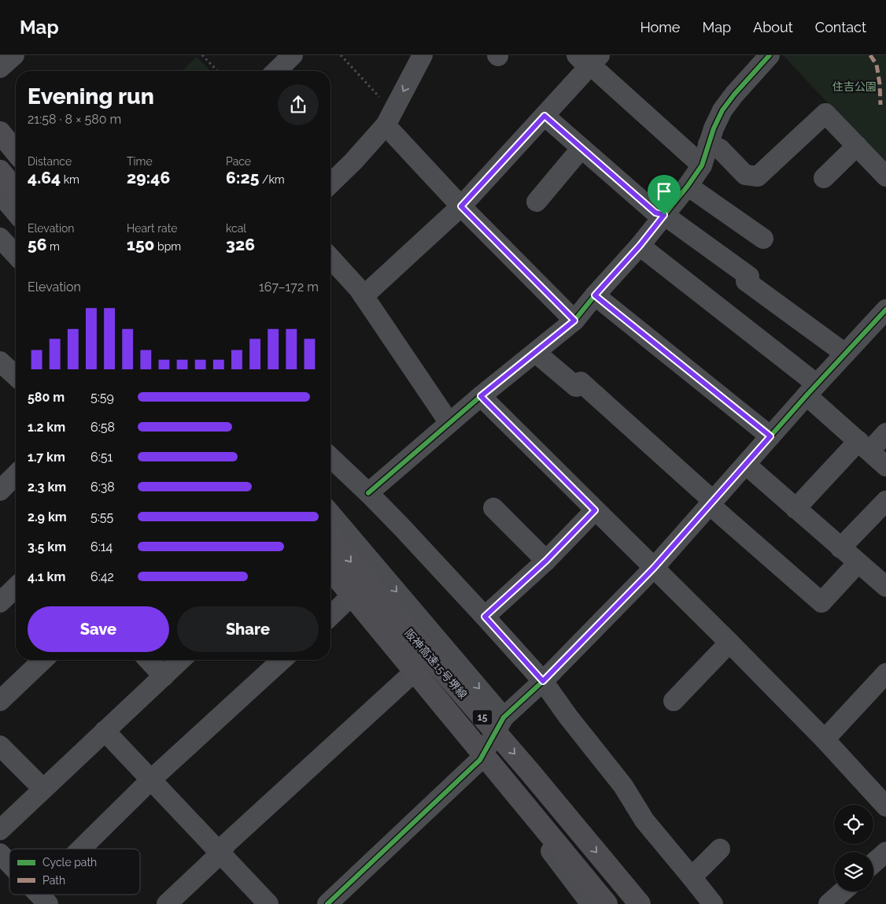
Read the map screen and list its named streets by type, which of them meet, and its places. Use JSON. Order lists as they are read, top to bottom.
{
  "streets": {
    "highway": ["阪神高速15号堺線", "15"]
  },
  "parks": ["住吉公園"],
  "legend": ["Cycle path", "Path"],
  "page": {
    "header": "Map",
    "nav": [
      "Home",
      "Map",
      "About",
      "Contact"
    ],
    "heading": ["Evening run", "21:58 · 8 × 580 m"],
    "stats": [
      ["Distance", "4.64 km"],
      ["Time", "29:46"],
      ["Pace", "6:25 /km"],
      ["Elevation", "56 m"],
      ["Heart rate", "150 bpm"],
      ["kcal", "326"]
    ],
    "chart": ["Elevation", "167–172 m"],
    "list": [
      {
        "name": "580 m",
        "note": "5:59"
      },
      {
        "name": "1.2 km",
        "note": "6:58"
      },
      {
        "name": "1.7 km",
        "note": "6:51"
      },
      {
        "name": "2.3 km",
        "note": "6:38"
      },
      {
        "name": "2.9 km",
        "note": "5:55"
      },
      {
        "name": "3.5 km",
        "note": "6:14"
      },
      {
        "name": "4.1 km",
        "note": "6:42"
      }
    ],
    "buttons": ["Save", "Share"]
  }
}
